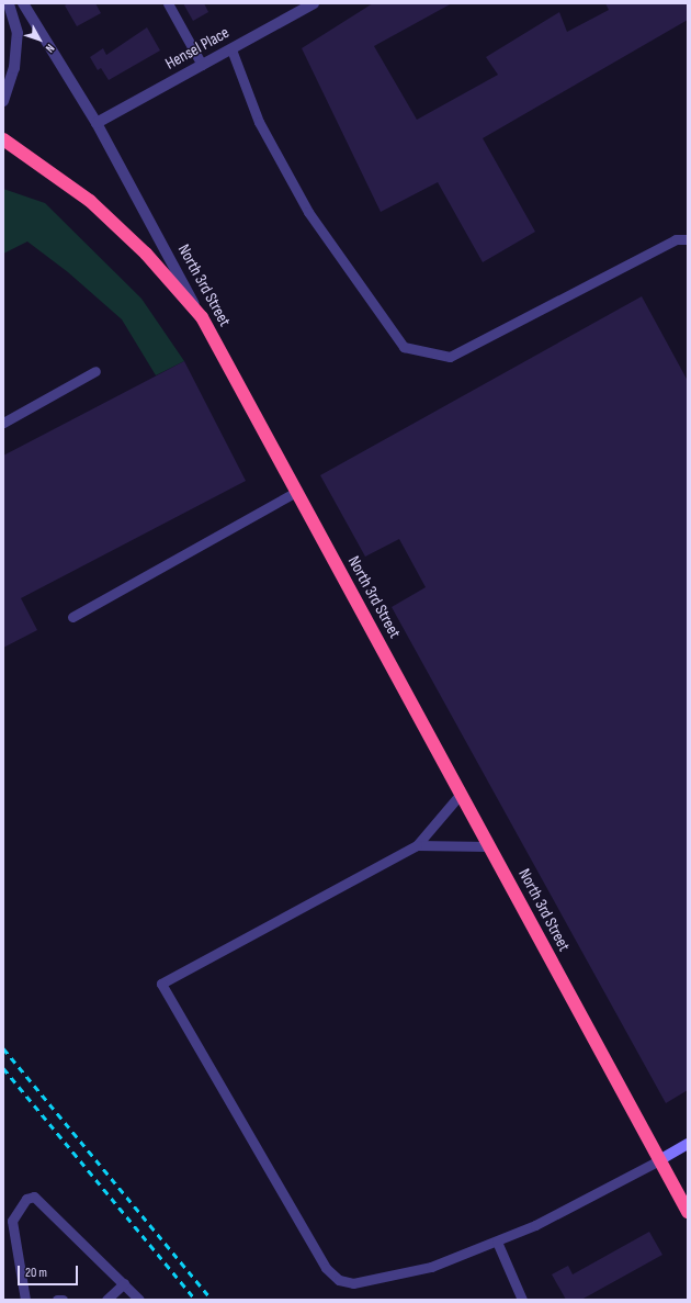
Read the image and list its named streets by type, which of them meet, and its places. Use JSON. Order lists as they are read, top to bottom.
{
  "streets": {
    "highway": ["North 3rd Street"],
    "street": ["Hensel Place"]
  },
  "crossings": [
    ["Hensel Place", "North 3rd Street"]
  ],
  "scale_bar": "20 m",
  "north": "bottom right"
}
